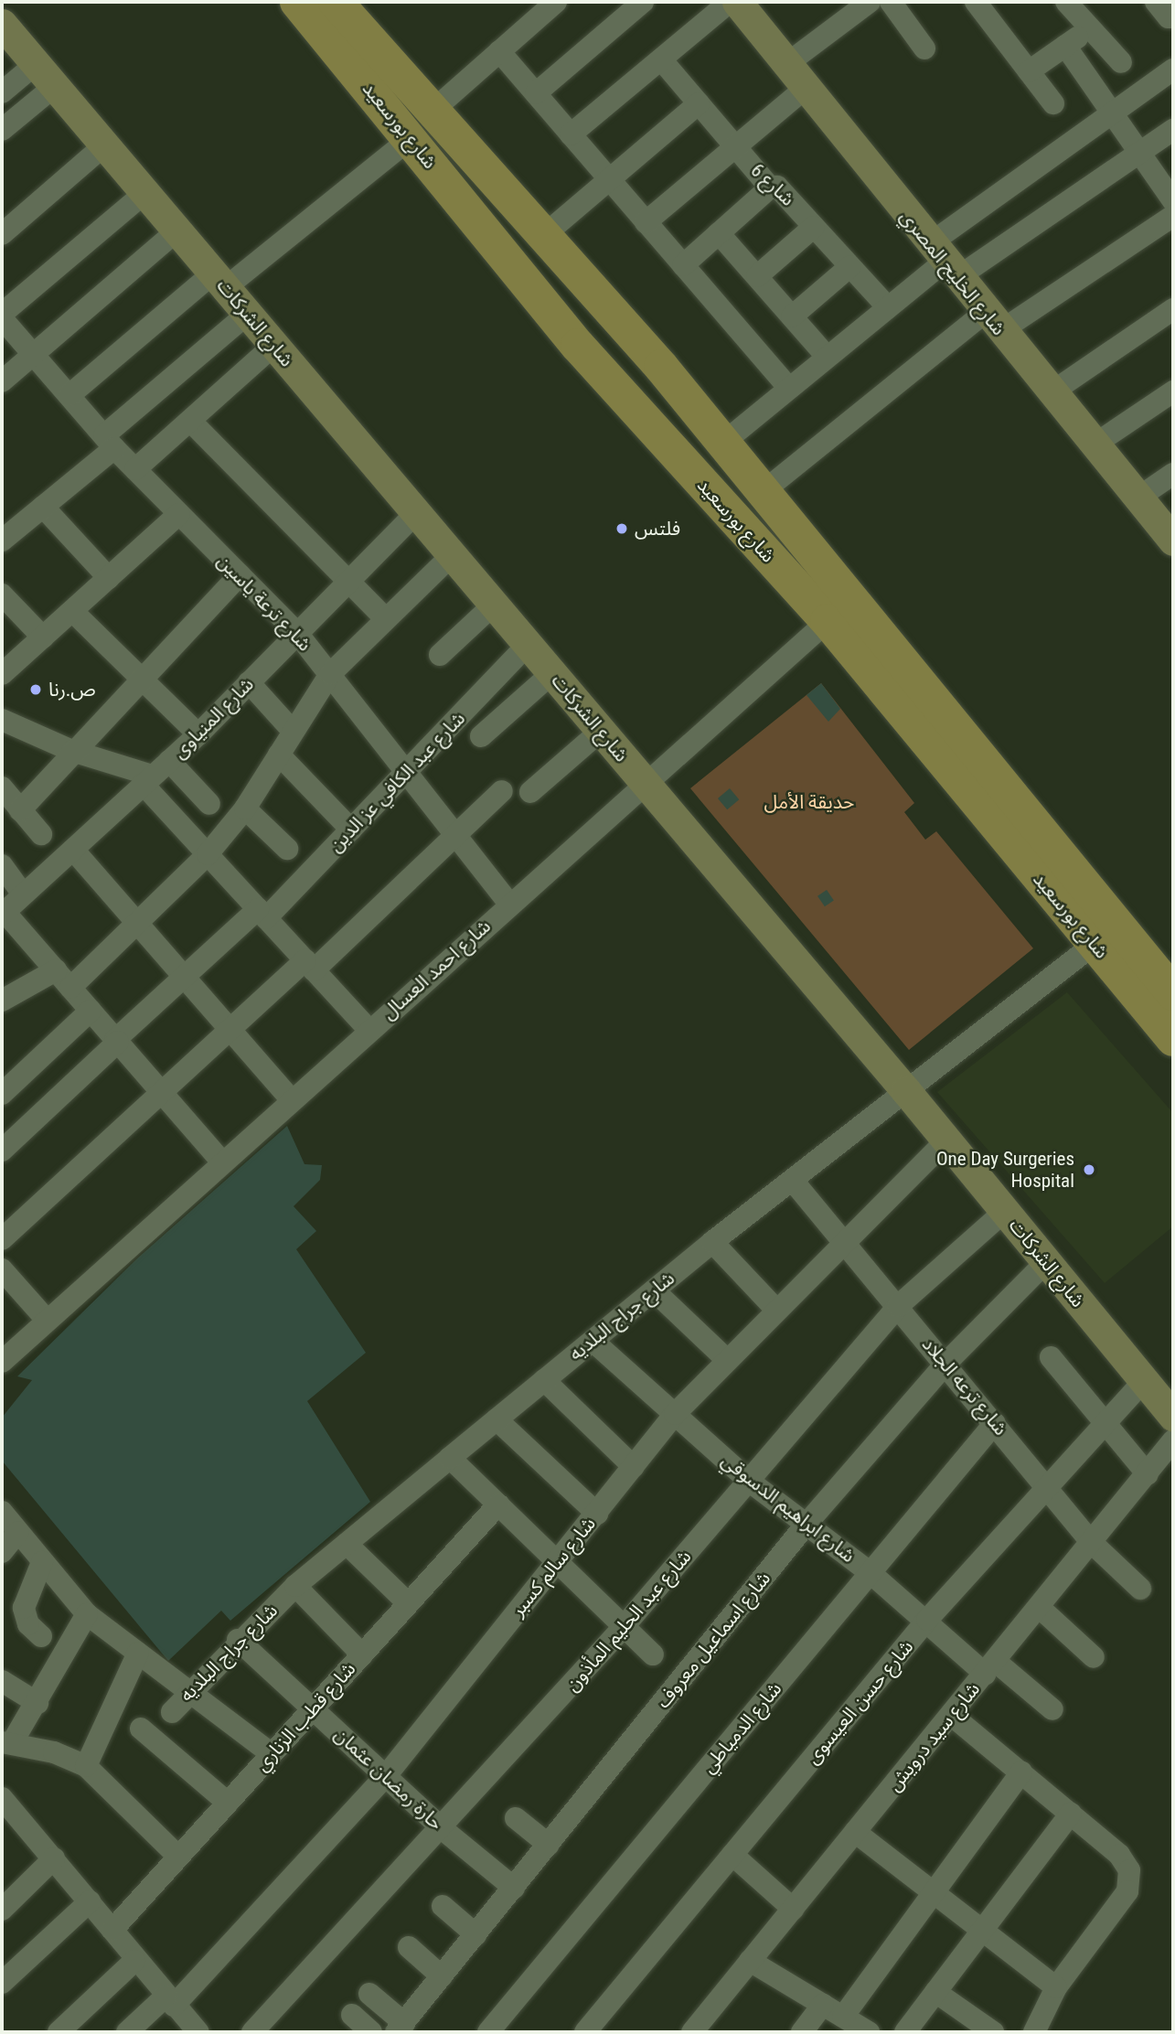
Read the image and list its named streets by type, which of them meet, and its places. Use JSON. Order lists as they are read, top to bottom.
{
  "streets": {
    "main road": ["شارع بورسعيد", "شارع الخليج المصري", "شارع الشركات"],
    "street": [
      "شارع 6",
      "شارع ترعة ياسين",
      "شارع المنياوى",
      "شارع عبد الكافي عز الدين",
      "شارع احمد العسال",
      "شارع جراج البلديه",
      "شارع ترعه الجلاد",
      "شارع ابراهيم الدسوقي",
      "شارع سالم كسبر",
      "شارع عبد الحليم المأذون",
      "شارع اسماعيل معروف",
      "شارع حسن العيسوى",
      "شارع قطب الزناري",
      "شارع الدمياطي",
      "شارع سيد درويش",
      "حارة رمضان عثمان"
    ]
  },
  "crossings": [
    ["شارع بورسعيد", "شارع احمد العسال"],
    ["شارع بورسعيد", "شارع جراج البلديه"],
    ["شارع الشركات", "شارع المنياوى"],
    ["شارع الشركات", "شارع عبد الكافي عز الدين"],
    ["شارع الشركات", "شارع احمد العسال"],
    ["شارع الشركات", "شارع جراج البلديه"],
    ["شارع الشركات", "شارع سالم كسبر"],
    ["شارع الشركات", "شارع عبد الحليم المأذون"],
    ["شارع الشركات", "شارع اسماعيل معروف"],
    ["شارع الشركات", "شارع حسن العيسوى"],
    ["شارع ترعة ياسين", "شارع المنياوى"],
    ["شارع ترعة ياسين", "شارع عبد الكافي عز الدين"],
    ["شارع ترعة ياسين", "شارع احمد العسال"],
    ["شارع جراج البلديه", "شارع ترعه الجلاد"],
    ["شارع جراج البلديه", "شارع ابراهيم الدسوقي"],
    ["شارع جراج البلديه", "حارة رمضان عثمان"],
    ["شارع ترعه الجلاد", "شارع سالم كسبر"],
    ["شارع ترعه الجلاد", "شارع عبد الحليم المأذون"],
    ["شارع ترعه الجلاد", "شارع اسماعيل معروف"],
    ["شارع ترعه الجلاد", "شارع حسن العيسوى"],
    ["شارع ترعه الجلاد", "شارع الدمياطي"],
    ["شارع ترعه الجلاد", "شارع سيد درويش"],
    ["شارع ابراهيم الدسوقي", "شارع سالم كسبر"],
    ["شارع ابراهيم الدسوقي", "شارع عبد الحليم المأذون"],
    ["شارع ابراهيم الدسوقي", "شارع اسماعيل معروف"],
    ["شارع ابراهيم الدسوقي", "شارع حسن العيسوى"],
    ["شارع ابراهيم الدسوقي", "شارع الدمياطي"],
    ["شارع ابراهيم الدسوقي", "شارع سيد درويش"],
    ["شارع سالم كسبر", "حارة رمضان عثمان"],
    ["شارع عبد الحليم المأذون", "حارة رمضان عثمان"],
    ["شارع اسماعيل معروف", "حارة رمضان عثمان"],
    ["شارع قطب الزناري", "حارة رمضان عثمان"]
  ],
  "parks": ["حديقة الأمل"],
  "places": ["فلتس", "ص.رنا", "One Day Surgeries Hospital"]
}
